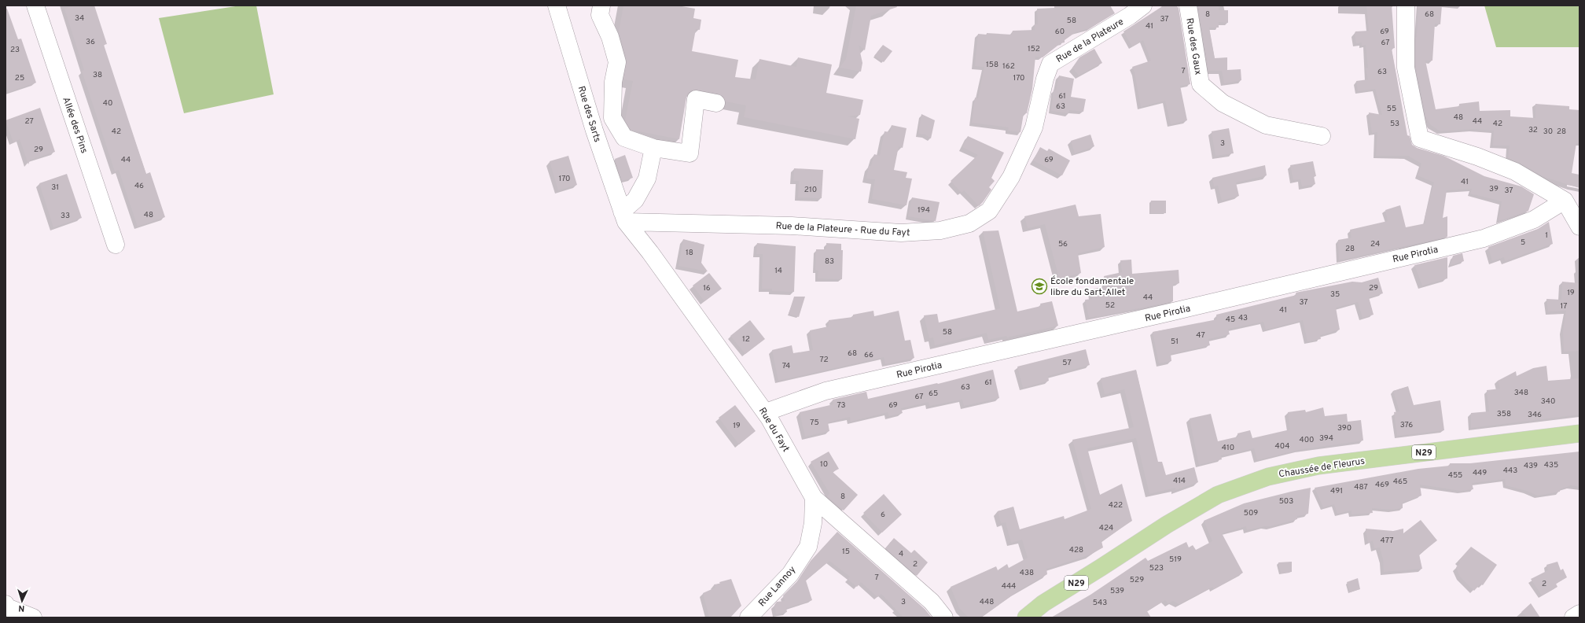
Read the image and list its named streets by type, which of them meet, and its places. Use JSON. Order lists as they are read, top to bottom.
{
  "streets": {
    "main road": ["N29", "Chaussée de Fleurus"],
    "street": [
      "Rue de la Plateure",
      "Rue des Gaux",
      "Rue des Sarts",
      "Allée des Pins",
      "Rue de la Plateure - Rue du Fayt",
      "Rue Pirotia",
      "Rue du Fayt",
      "Rue Lannoy"
    ]
  },
  "crossings": [
    ["Rue de la Plateure", "Rue de la Plateure - Rue du Fayt"],
    ["Rue des Sarts", "Rue de la Plateure - Rue du Fayt"],
    ["Rue des Sarts", "Rue du Fayt"],
    ["Rue de la Plateure - Rue du Fayt", "Rue du Fayt"],
    ["Rue Pirotia", "Rue du Fayt"],
    ["Rue du Fayt", "Rue Lannoy"]
  ],
  "places": {
    "school or university": ["École fondamentale libre du Sart-Allet"]
  },
  "house_numbers": [
    "8",
    "68",
    "34",
    "37",
    "58",
    "41",
    "60",
    "69",
    "36",
    "67",
    "152",
    "23",
    "158",
    "162",
    "7",
    "63",
    "38",
    "25",
    "170",
    "61",
    "40",
    "63",
    "55",
    "48",
    "27",
    "44",
    "53",
    "42",
    "32",
    "42",
    "30",
    "28",
    "3",
    "29",
    "44",
    "69",
    "170",
    "41",
    "46",
    "31",
    "39",
    "210",
    "37",
    "194",
    "48",
    "33",
    "1",
    "5",
    "56",
    "24",
    "28",
    "18",
    "83",
    "14",
    "16",
    "29",
    "19",
    "35",
    "44",
    "37",
    "52",
    "17",
    "41",
    "43",
    "45",
    "58",
    "47",
    "12",
    "51",
    "68",
    "66",
    "72",
    "57",
    "74",
    "61",
    "63",
    "348",
    "65",
    "67",
    "340",
    "73",
    "69",
    "358",
    "346",
    "75",
    "376",
    "19",
    "390",
    "394",
    "400",
    "404",
    "410",
    "10",
    "435",
    "439",
    "443",
    "449",
    "455",
    "414",
    "465",
    "469",
    "487",
    "491",
    "8",
    "503",
    "422",
    "509",
    "6",
    "424",
    "477",
    "428",
    "15",
    "4",
    "519",
    "2",
    "523",
    "438",
    "7",
    "529",
    "2",
    "444",
    "539",
    "3",
    "448",
    "543"
  ],
  "north": "bottom"
}
